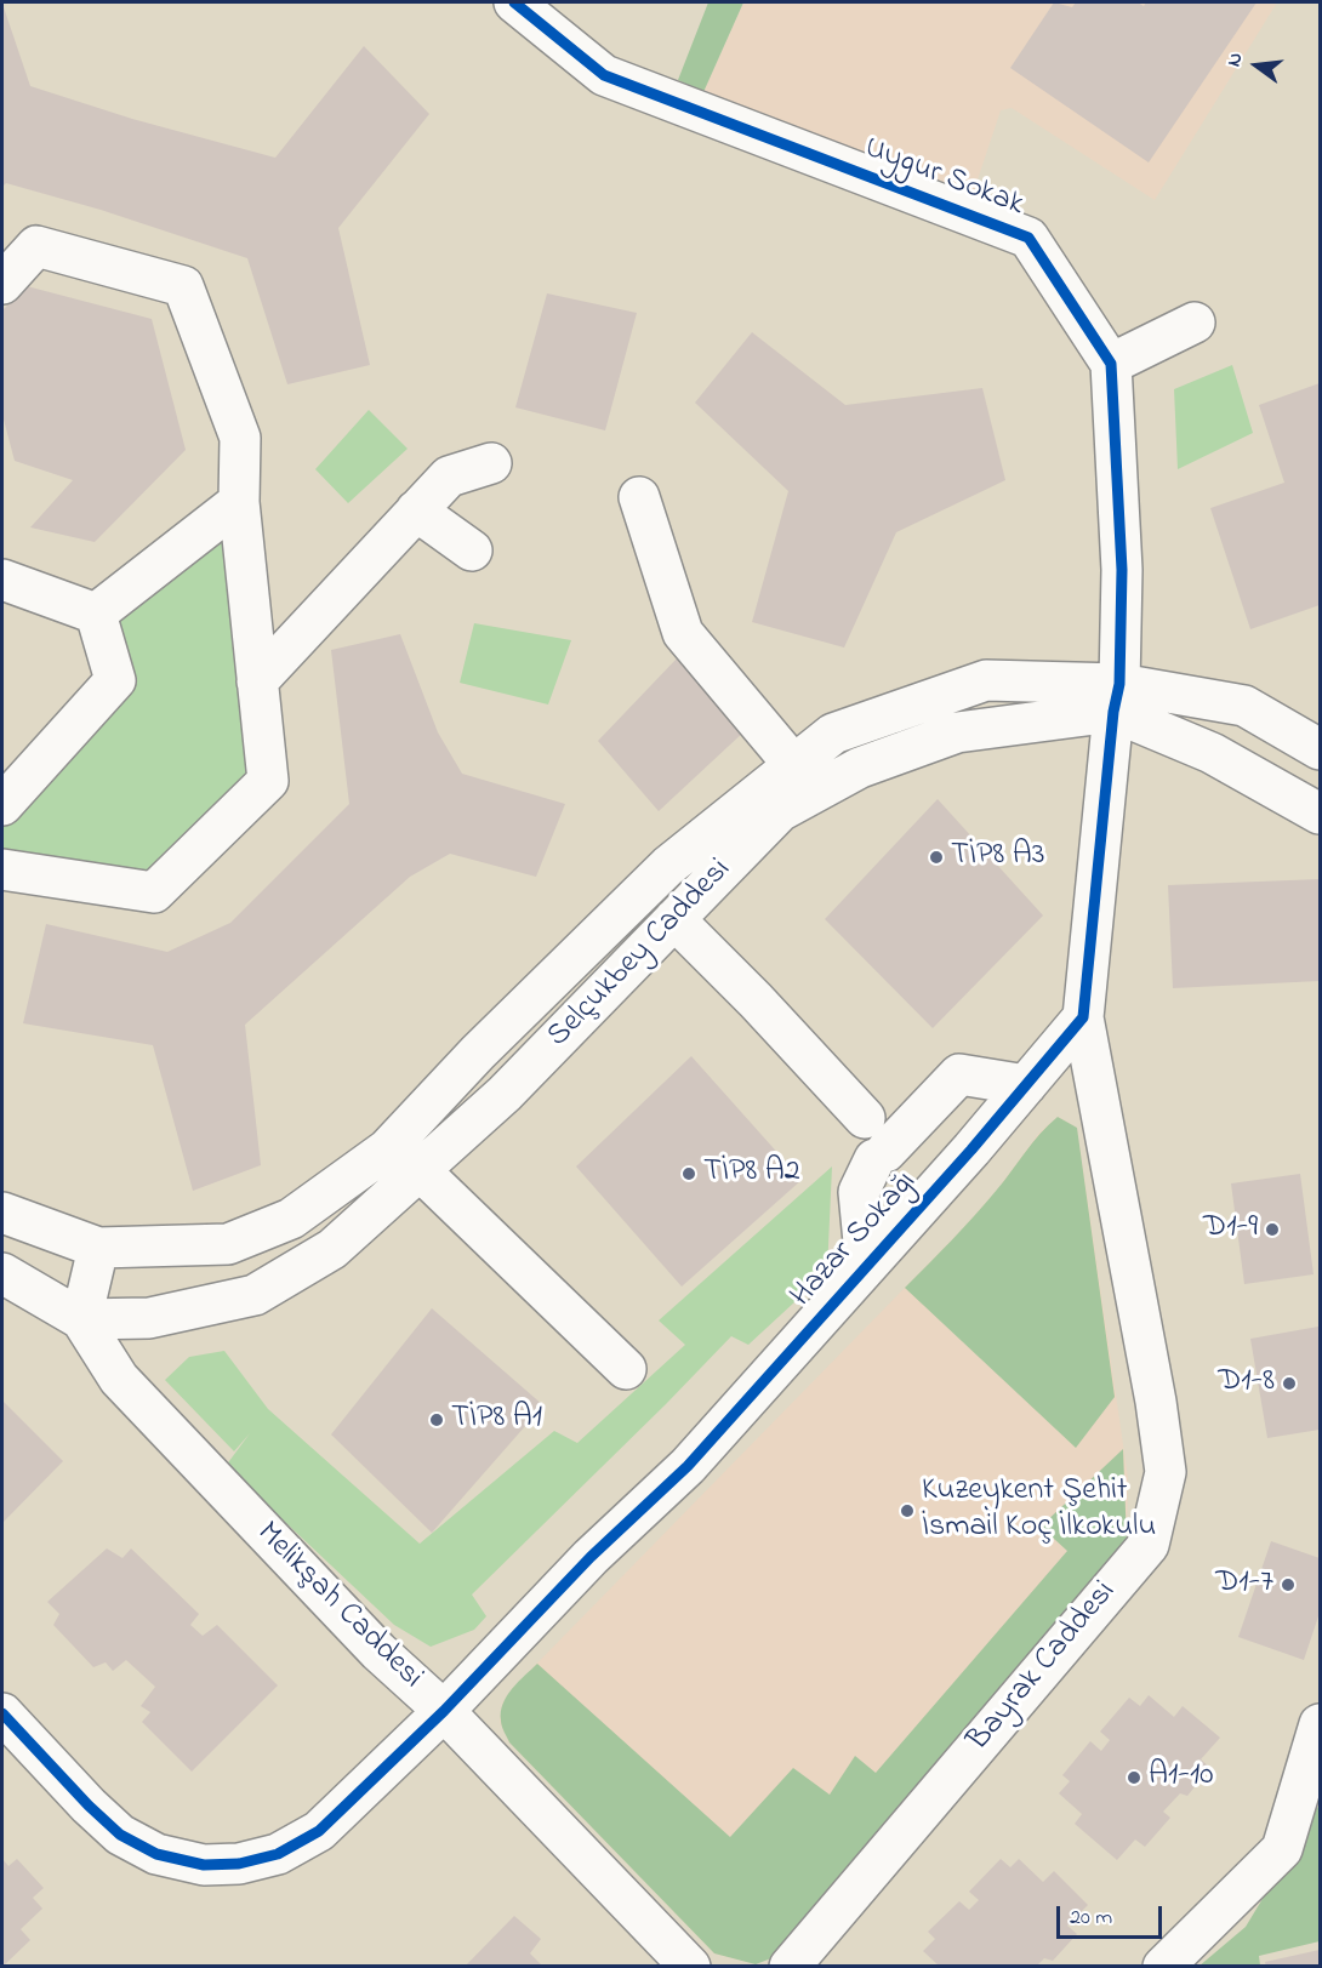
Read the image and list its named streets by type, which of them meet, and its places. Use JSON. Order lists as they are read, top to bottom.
{
  "streets": {
    "street": [
      "Uygur Sokak",
      "Selçukbey Caddesi",
      "Hazar Sokağı",
      "Melikşah Caddesi",
      "Bayrak Caddesi"
    ]
  },
  "crossings": [
    ["Selçukbey Caddesi", "Melikşah Caddesi"],
    ["Hazar Sokağı", "Melikşah Caddesi"],
    ["Hazar Sokağı", "Bayrak Caddesi"]
  ],
  "places": [
    "TİP8 A3",
    "TİP8 A2",
    "D1-9",
    "D1-8",
    "TİP8 A1",
    "Kuzeykent Şehit İsmail Koç İlkokulu",
    "D1-7",
    "A1-10"
  ],
  "scale_bar": "20 m",
  "north": "left"
}
